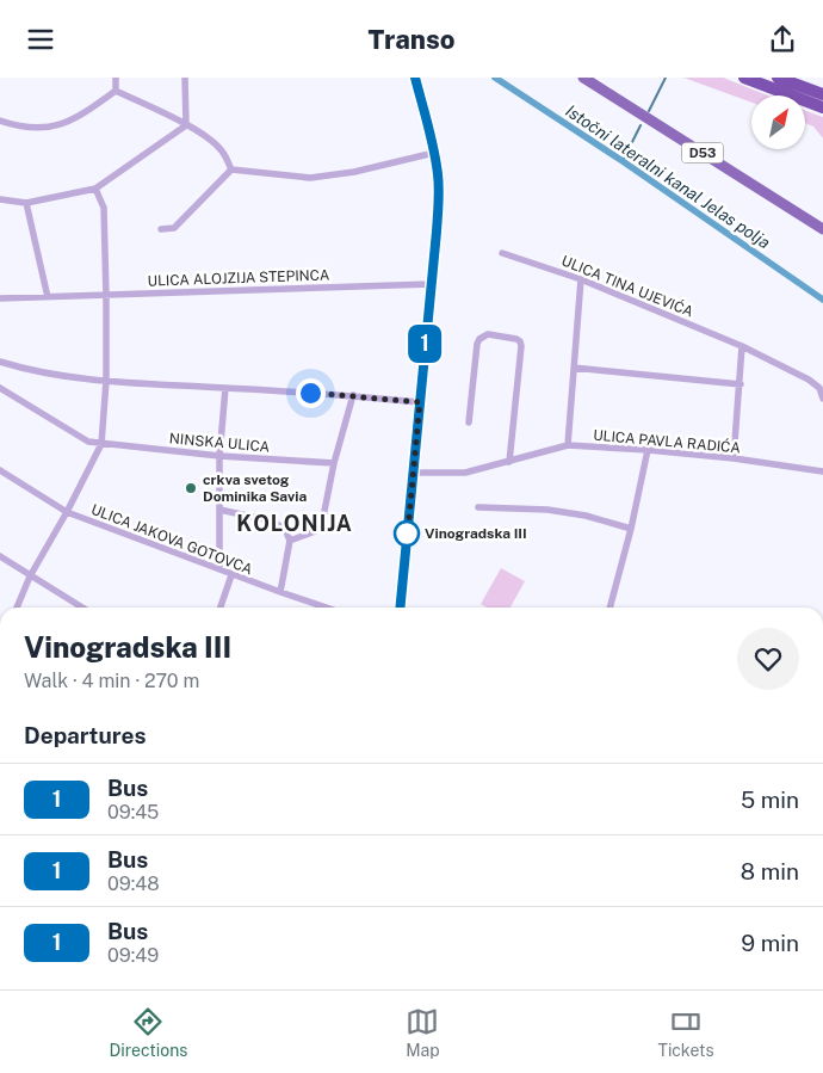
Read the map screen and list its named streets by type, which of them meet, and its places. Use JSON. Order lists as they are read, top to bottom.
{
  "streets": {
    "main road": ["D53"],
    "street": [
      "ULICA ALOJZIJA STEPINCA",
      "ULICA TINA UJEVIĆA",
      "ULICA PAVLA RADIĆA",
      "NINSKA ULICA",
      "ULICA JAKOVA GOTOVCA"
    ]
  },
  "districts": ["KOLONIJA"],
  "water": ["Istočni lateralni kanal Jelas polja"],
  "places": ["crkva svetog Dominika Savia", "Vinogradska III"],
  "lines": ["bus line 1"],
  "north": "top right",
  "page": {
    "header": "Transo",
    "on_map": "1",
    "heading": [
      ["Vinogradska III", "Walk · 4 min · 270 m"],
      "Departures"
    ],
    "list": [
      {
        "mark": "1",
        "name": "Bus",
        "note": "09:45",
        "value": "5 min"
      },
      {
        "mark": "1",
        "name": "Bus",
        "note": "09:48",
        "value": "8 min"
      },
      {
        "mark": "1",
        "name": "Bus",
        "note": "09:49",
        "value": "9 min"
      }
    ],
    "tabs": ["Directions", "Map", "Tickets"]
  }
}
